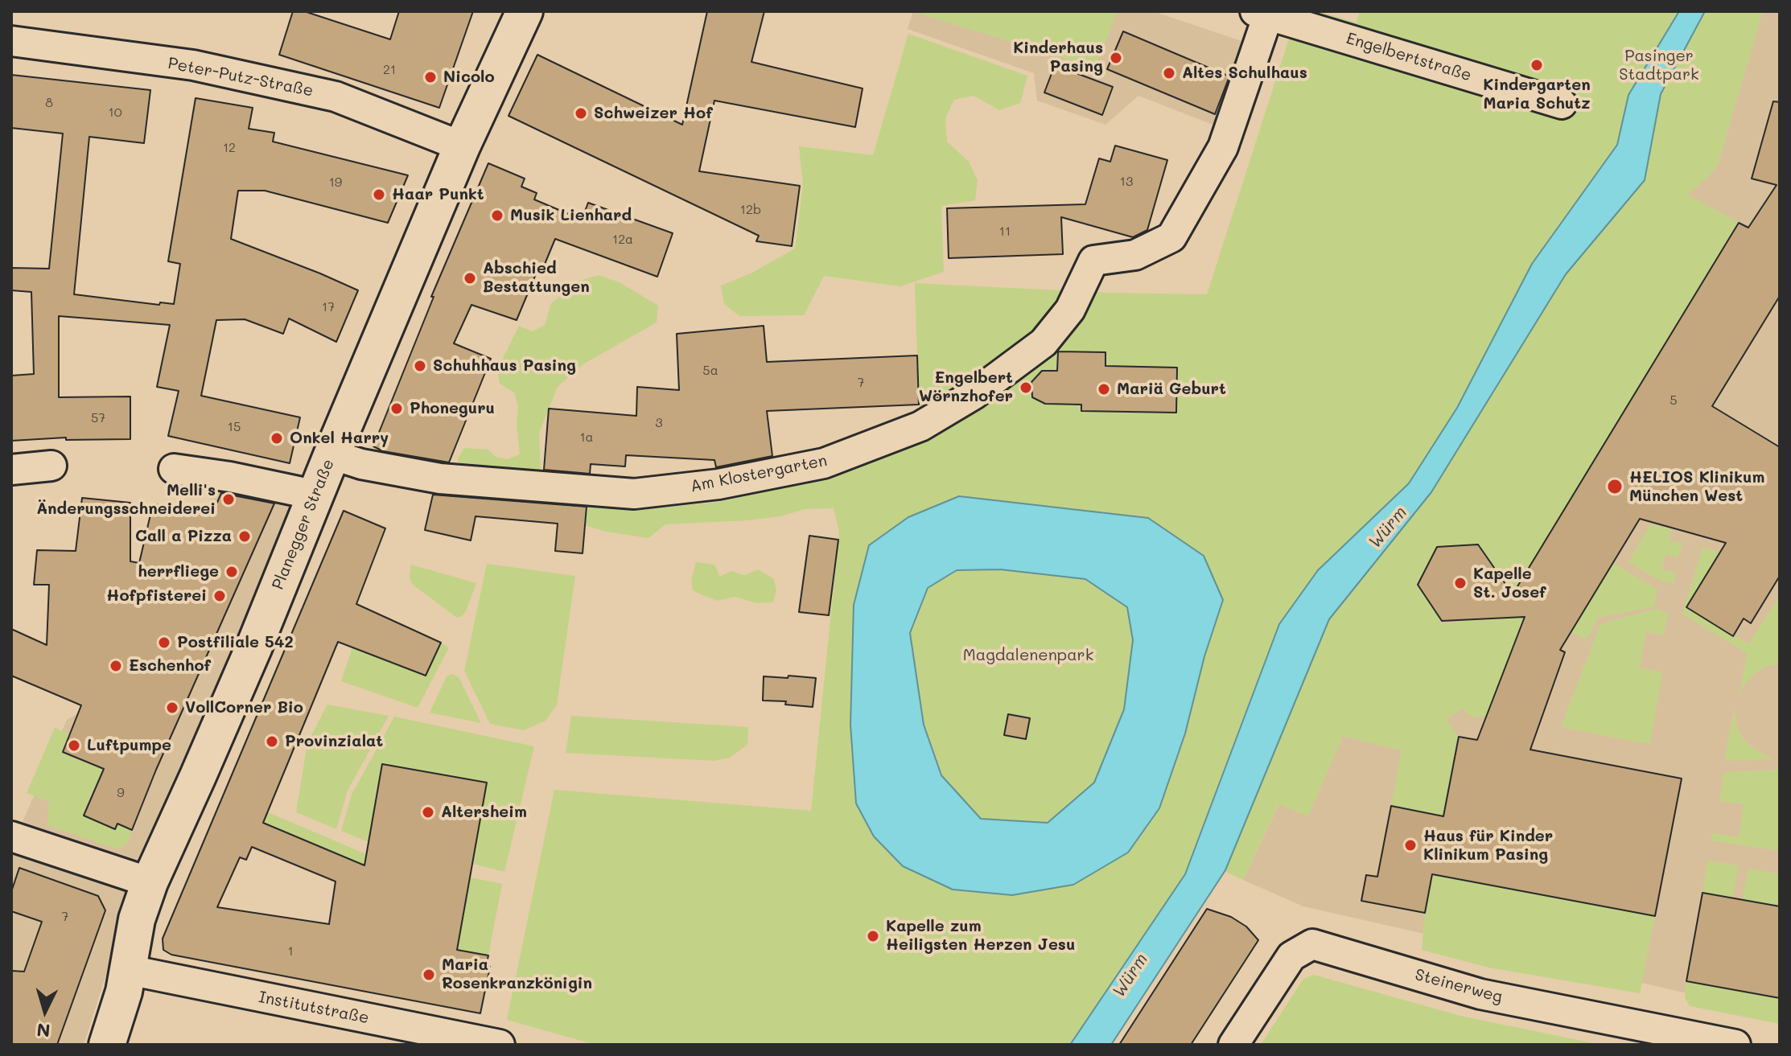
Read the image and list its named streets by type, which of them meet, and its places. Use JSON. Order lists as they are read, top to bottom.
{
  "streets": {
    "main road": ["Planegger Straße"],
    "street": [
      "Engelbertstraße",
      "Peter-Putz-Straße",
      "Am Klostergarten",
      "Steinerweg",
      "Institutstraße"
    ]
  },
  "crossings": [
    ["Engelbertstraße", "Am Klostergarten"],
    ["Peter-Putz-Straße", "Planegger Straße"],
    ["Am Klostergarten", "Planegger Straße"],
    ["Planegger Straße", "Institutstraße"]
  ],
  "water": ["Würm"],
  "parks": ["Pasinger Stadtpark", "Magdalenenpark"],
  "places": [
    "Kinderhaus Pasing",
    "Kindergarten Maria Schutz",
    "Altes Schulhaus",
    "Nicolo",
    "Schweizer Hof",
    "Haar Punkt",
    "Musik Lienhard",
    "Abschied Bestattungen",
    "Schuhhaus Pasing",
    "Engelbert Wörnzhofer",
    "Mariä Geburt",
    "Phoneguru",
    "Onkel Harry",
    "HELIOS Klinikum München West",
    "Melli's Änderungsschneiderei",
    "Call a Pizza",
    "herrfliege",
    "Kapelle St. Josef",
    "Hofpfisterei",
    "Postfiliale 542",
    "Eschenhof",
    "VollCorner Bio",
    "Provinzialat",
    "Luftpumpe",
    "Altersheim",
    "Haus für Kinder Klinikum Pasing",
    "Kapelle zum Heiligsten Herzen Jesu",
    "Maria Rosenkranzkönigin"
  ],
  "house_numbers": [
    "21",
    "8",
    "10",
    "12",
    "13",
    "19",
    "12b",
    "11",
    "12a",
    "17",
    "5a",
    "7",
    "5",
    "57",
    "3",
    "15",
    "1a",
    "9",
    "7",
    "1"
  ],
  "north": "bottom"
}
